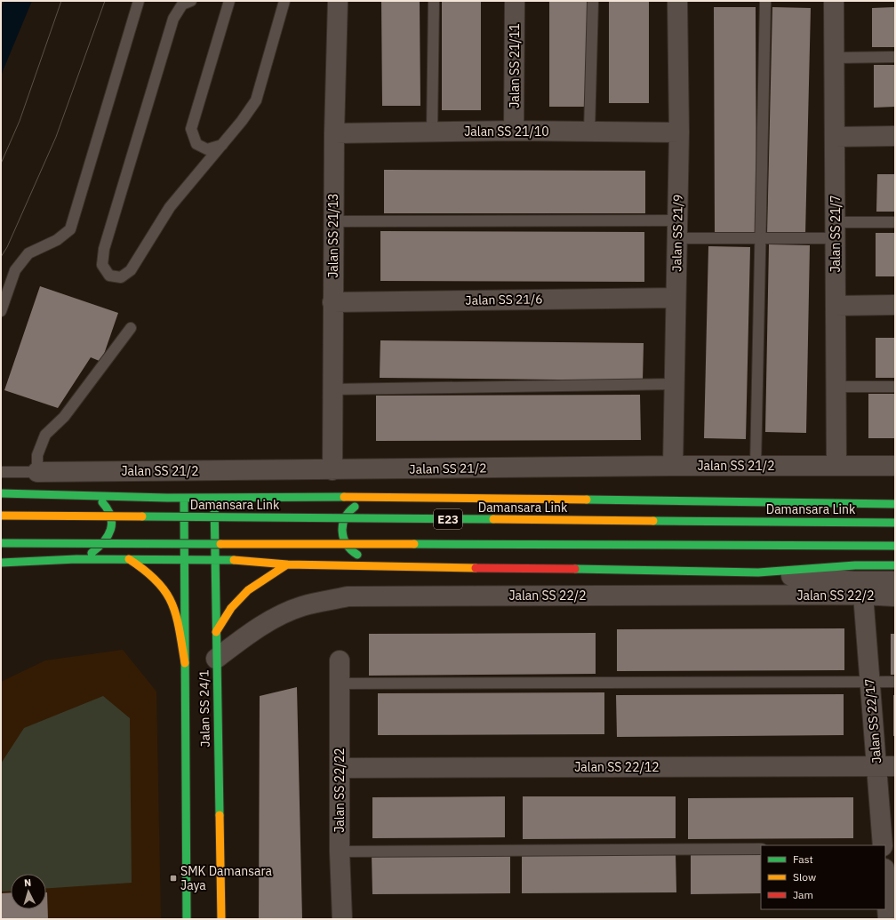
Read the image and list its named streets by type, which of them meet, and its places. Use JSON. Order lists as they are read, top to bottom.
{
  "streets": {
    "main road": ["Damansara Link", "E23", "Jalan SS 24/1"],
    "street": [
      "Jalan SS 21/11",
      "Jalan SS 21/10",
      "Jalan SS 21/9",
      "Jalan SS 21/7",
      "Jalan SS 21/13",
      "Jalan SS 21/6",
      "Jalan SS 21/2",
      "Jalan SS 22/2",
      "Jalan SS 22/17",
      "Jalan SS 22/12",
      "Jalan SS 22/22"
    ]
  },
  "crossings": [
    ["Jalan SS 21/11", "Jalan SS 21/10"],
    ["Jalan SS 21/10", "Jalan SS 21/9"],
    ["Jalan SS 21/10", "Jalan SS 21/13"],
    ["Jalan SS 21/9", "Jalan SS 21/6"],
    ["Jalan SS 21/9", "Jalan SS 21/2"],
    ["Jalan SS 21/7", "Jalan SS 21/2"],
    ["Jalan SS 21/13", "Jalan SS 21/6"],
    ["Jalan SS 21/13", "Jalan SS 21/2"],
    ["Jalan SS 22/2", "Jalan SS 24/1"],
    ["Jalan SS 22/2", "Jalan SS 22/17"],
    ["Jalan SS 22/17", "Jalan SS 22/12"],
    ["Jalan SS 22/12", "Jalan SS 22/22"]
  ],
  "places": {
    "transit": ["SMK Damansara Jaya"]
  },
  "legend": ["Fast", "Slow", "Jam"],
  "north": "top"
}
